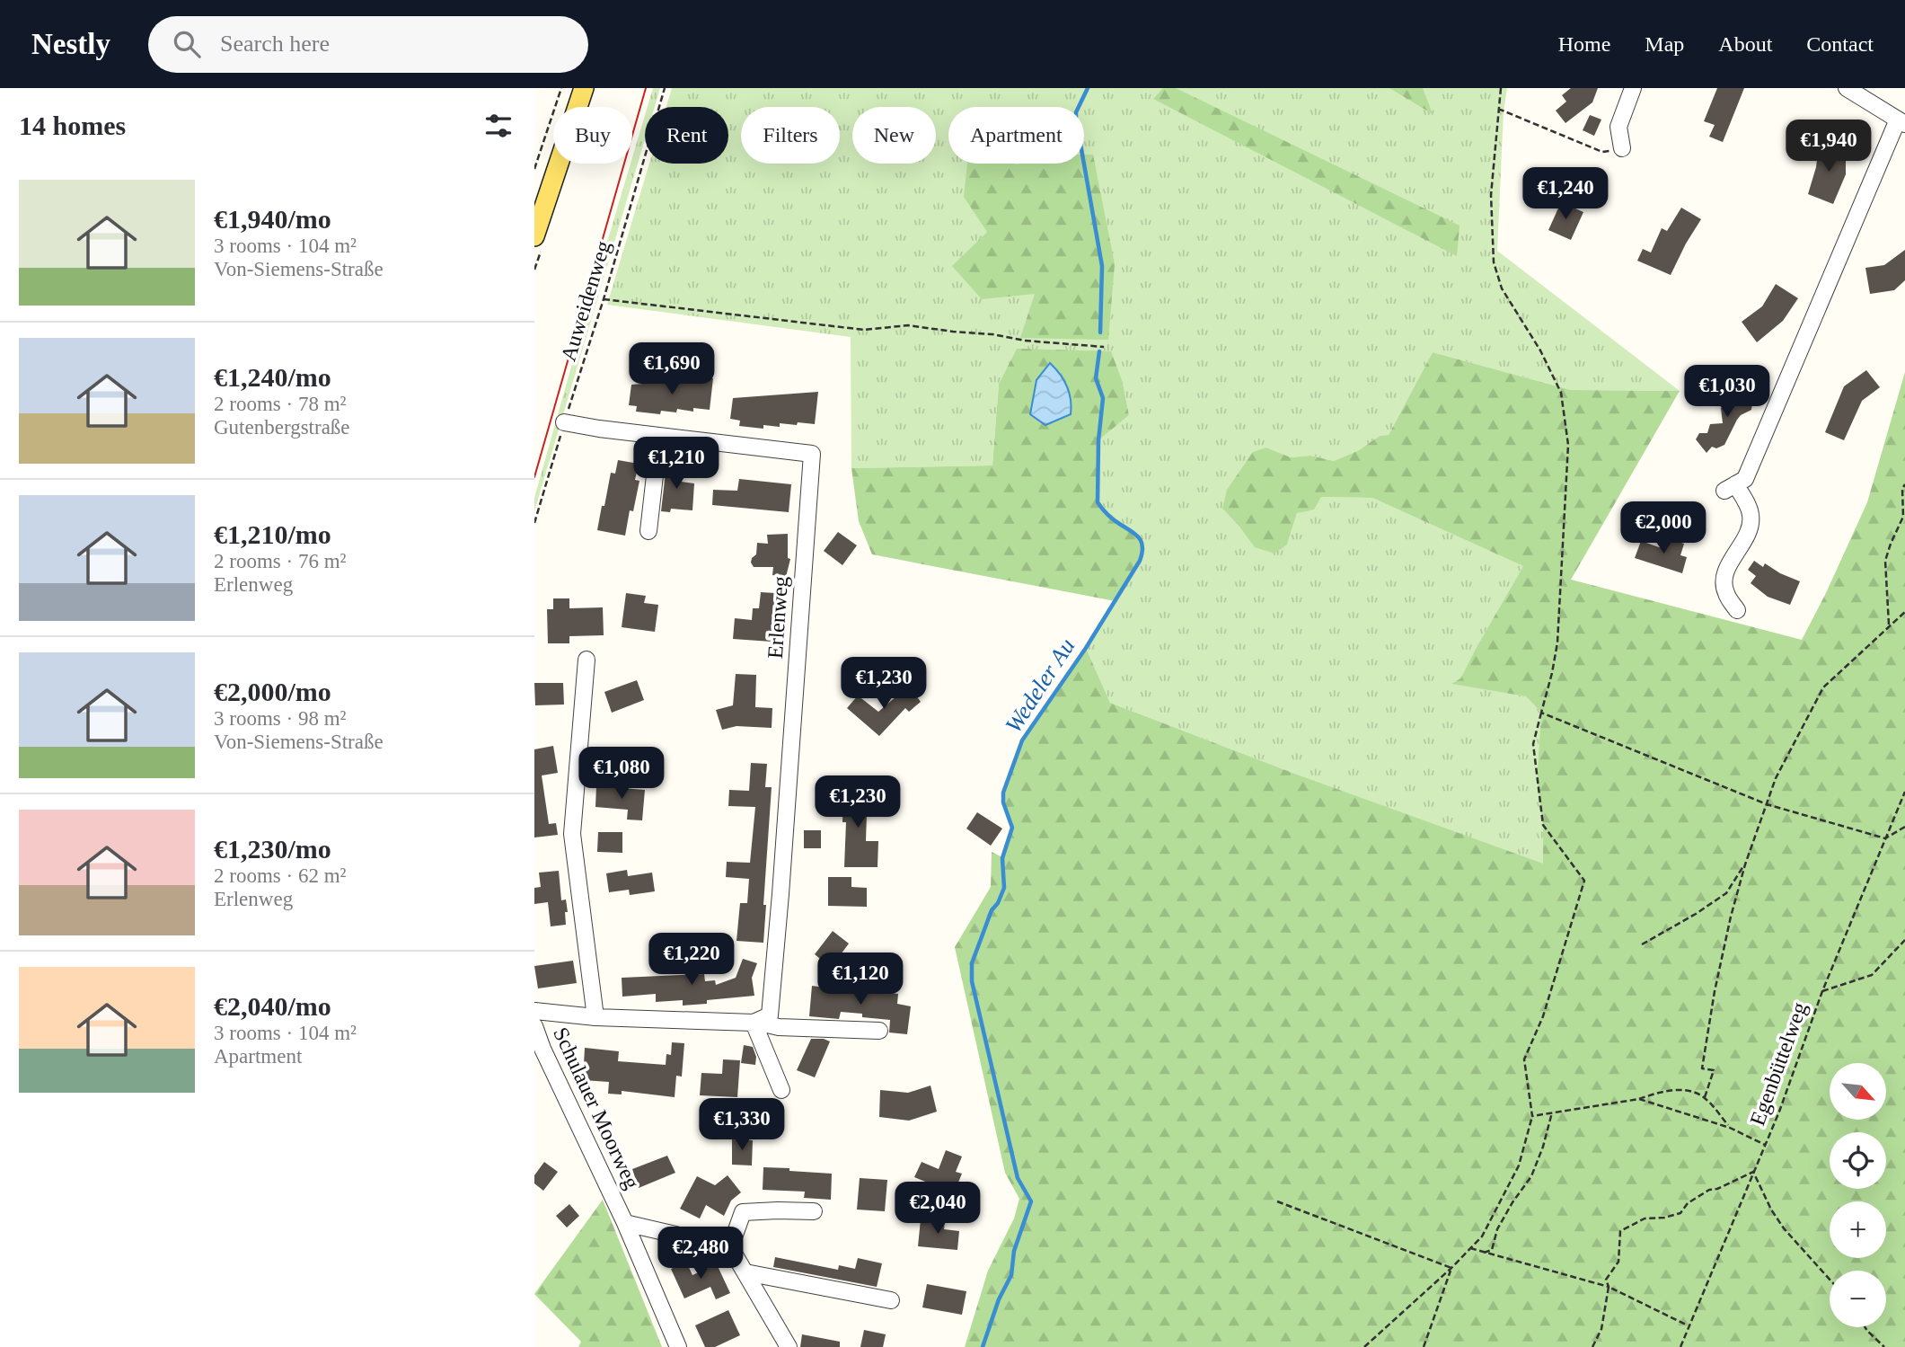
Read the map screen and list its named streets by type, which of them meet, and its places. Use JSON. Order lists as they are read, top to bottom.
{
  "streets": {
    "street": ["Erlenweg", "Schulauer Moorweg"],
    "path": ["Auweidenweg", "Egenbüttelweg"]
  },
  "crossings": [
    ["Auweidenweg", "Erlenweg"]
  ],
  "water": ["Wedeler Au"],
  "north": "bottom right",
  "page": {
    "header": "Nestly",
    "search": "Search here",
    "nav": [
      "Home",
      "Map",
      "About",
      "Contact"
    ],
    "heading": "14 homes",
    "chip": [
      "Buy",
      "Rent",
      "Filters",
      "New",
      "Apartment"
    ],
    "price": [
      "€1,940",
      "€1,240",
      "€1,690",
      "€1,030",
      "€1,210",
      "€2,000",
      "€1,230",
      "€1,080",
      "€1,230",
      "€1,220",
      "€1,120",
      "€1,330",
      "€2,040",
      "€2,480"
    ],
    "list": [
      {
        "name": "€1,940/mo",
        "note": "3 rooms · 104 m² · Von-Siemens-Straße"
      },
      {
        "name": "€1,240/mo",
        "note": "2 rooms · 78 m² · Gutenbergstraße"
      },
      {
        "name": "€1,210/mo",
        "note": "2 rooms · 76 m² · Erlenweg"
      },
      {
        "name": "€2,000/mo",
        "note": "3 rooms · 98 m² · Von-Siemens-Straße"
      },
      {
        "name": "€1,230/mo",
        "note": "2 rooms · 62 m² · Erlenweg"
      },
      {
        "name": "€2,040/mo",
        "note": "3 rooms · 104 m² · Apartment"
      }
    ],
    "map_buttons": ["+", "−"]
  }
}
